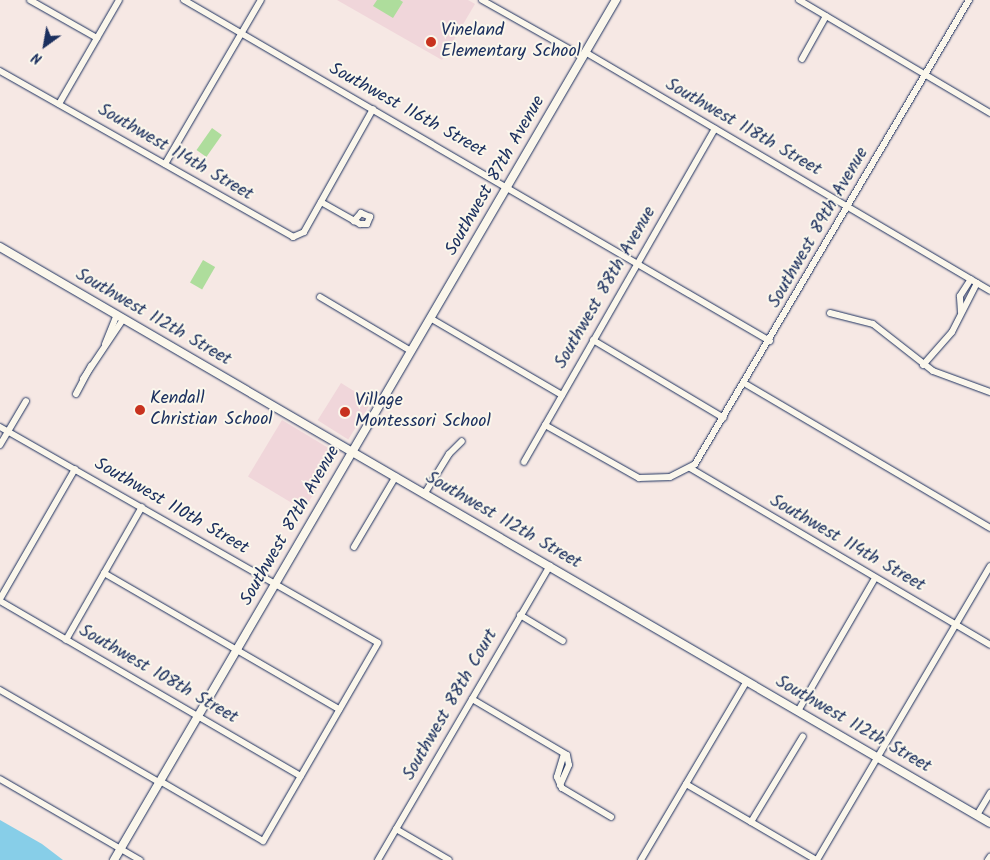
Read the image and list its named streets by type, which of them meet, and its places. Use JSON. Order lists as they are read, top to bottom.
{
  "streets": {
    "main road": ["Southwest 87th Avenue", "Southwest 112th Street"],
    "street": [
      "Southwest 116th Street",
      "Southwest 118th Street",
      "Southwest 114th Street",
      "Southwest 89th Avenue",
      "Southwest 88th Avenue",
      "Southwest 110th Street",
      "Southwest 108th Street",
      "Southwest 88th Court"
    ]
  },
  "crossings": [
    ["Southwest 116th Street", "Southwest 114th Street"],
    ["Southwest 116th Street", "Southwest 87th Avenue"],
    ["Southwest 116th Street", "Southwest 89th Avenue"],
    ["Southwest 116th Street", "Southwest 88th Avenue"],
    ["Southwest 118th Street", "Southwest 87th Avenue"],
    ["Southwest 118th Street", "Southwest 89th Avenue"],
    ["Southwest 118th Street", "Southwest 88th Avenue"],
    ["Southwest 114th Street", "Southwest 89th Avenue"],
    ["Southwest 87th Avenue", "Southwest 112th Street"],
    ["Southwest 87th Avenue", "Southwest 110th Street"],
    ["Southwest 87th Avenue", "Southwest 108th Street"],
    ["Southwest 112th Street", "Southwest 88th Court"]
  ],
  "places": ["Vineland Elementary School", "Kendall Christian School", "Village Montessori School"],
  "north": "bottom left"
}
